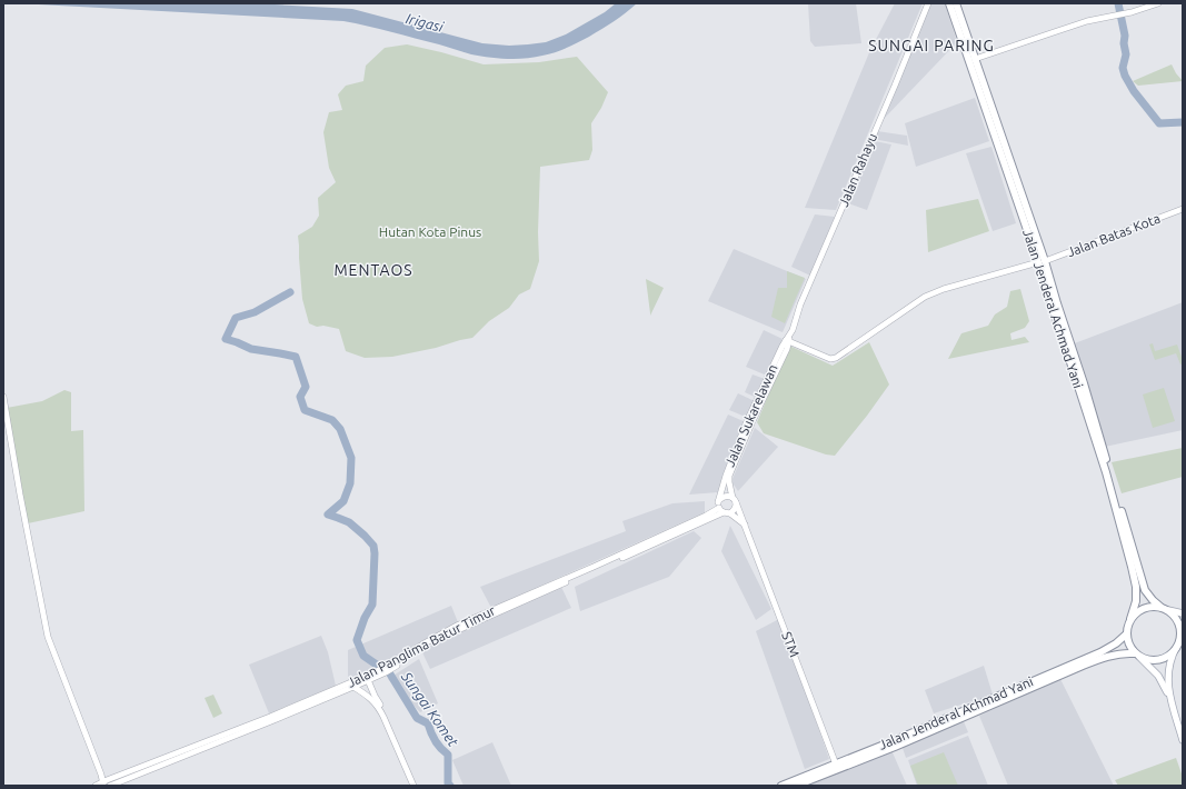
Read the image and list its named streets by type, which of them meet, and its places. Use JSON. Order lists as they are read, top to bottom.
{
  "streets": {
    "highway": ["Jalan Jenderal Achmad Yani"],
    "main road": [
      "Jalan Rahayu",
      "Jalan Batas Kota",
      "Jalan Sukarelawan",
      "STM",
      "Jalan Panglima Batur Timur"
    ]
  },
  "crossings": [
    ["Jalan Rahayu", "Jalan Sukarelawan"],
    ["Jalan Batas Kota", "Jalan Jenderal Achmad Yani"],
    ["Jalan Jenderal Achmad Yani", "STM"],
    ["Jalan Sukarelawan", "STM"],
    ["Jalan Sukarelawan", "Jalan Panglima Batur Timur"]
  ],
  "districts": ["SUNGAI PARING", "MENTAOS"],
  "water": ["Irigasi", "Sungai Komet"],
  "parks": ["Hutan Kota Pinus"]
}
